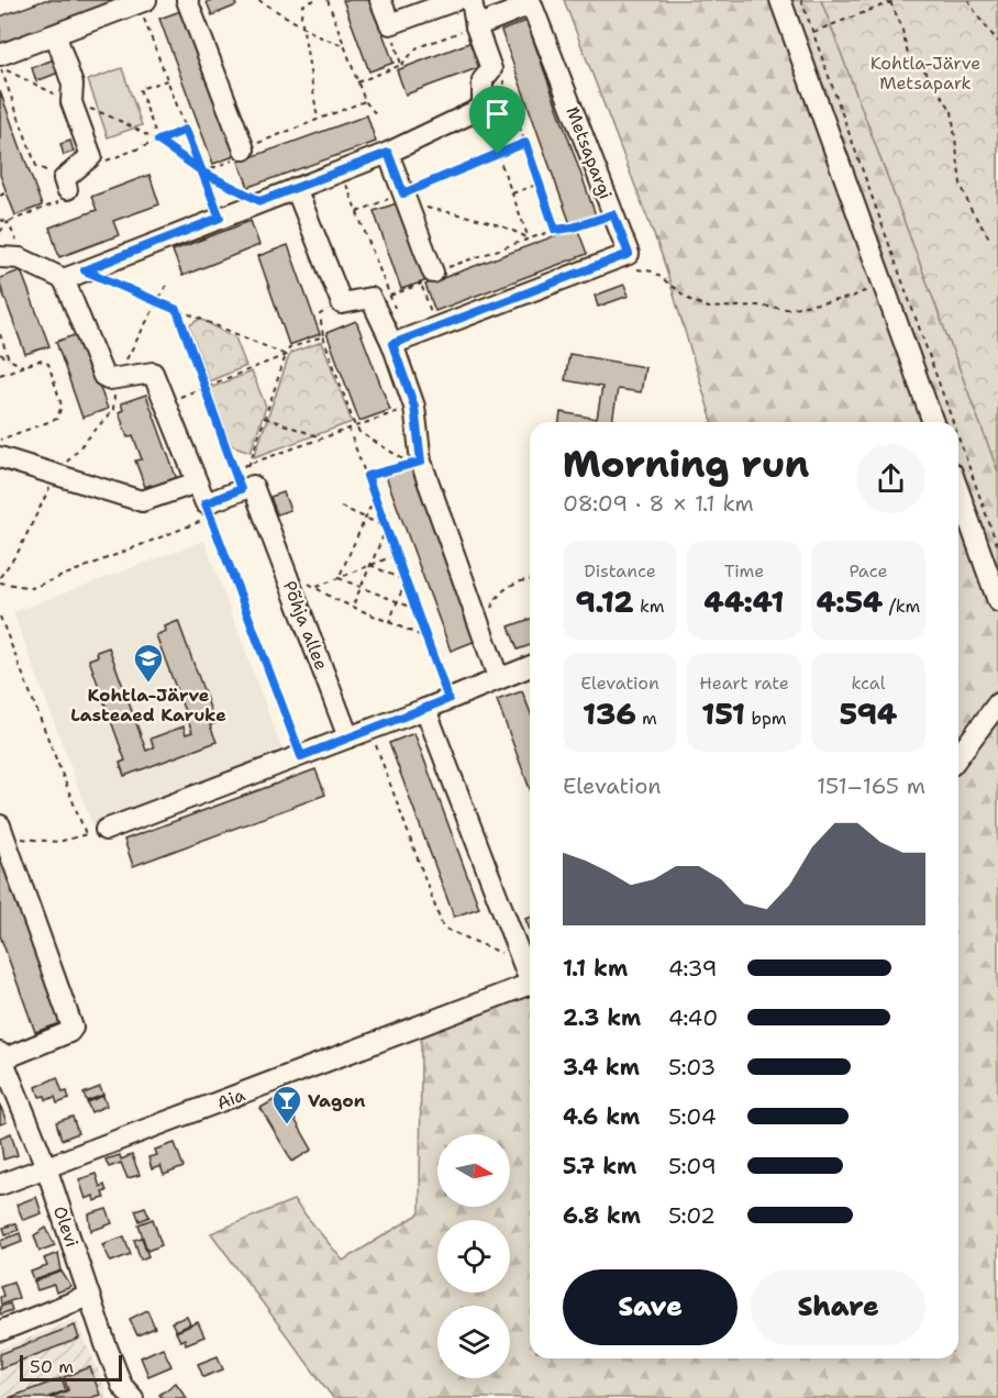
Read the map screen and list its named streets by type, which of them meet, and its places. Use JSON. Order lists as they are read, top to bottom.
{
  "streets": {
    "street": [
      "Metsapargi",
      "Põhja allee",
      "Aia",
      "Olevi"
    ]
  },
  "crossings": [
    ["Aia", "Olevi"]
  ],
  "parks": ["Kohtla-Järve Metsapark"],
  "places": {
    "school or university": ["Kohtla-Järve Lasteaed Karuke"],
    "bar": ["Vagon"]
  },
  "scale_bar": "50 m",
  "north": "right",
  "page": {
    "heading": ["Morning run", "08:09 · 8 × 1.1 km"],
    "stats": [
      ["Distance", "9.12 km"],
      ["Time", "44:41"],
      ["Pace", "4:54 /km"],
      ["Elevation", "136 m"],
      ["Heart rate", "151 bpm"],
      ["kcal", "594"]
    ],
    "chart": ["Elevation", "151–165 m"],
    "list": [
      {
        "name": "1.1 km",
        "note": "4:39"
      },
      {
        "name": "2.3 km",
        "note": "4:40"
      },
      {
        "name": "3.4 km",
        "note": "5:03"
      },
      {
        "name": "4.6 km",
        "note": "5:04"
      },
      {
        "name": "5.7 km",
        "note": "5:09"
      },
      {
        "name": "6.8 km",
        "note": "5:02"
      }
    ],
    "buttons": ["Save", "Share"],
    "scale": "50 m"
  }
}
